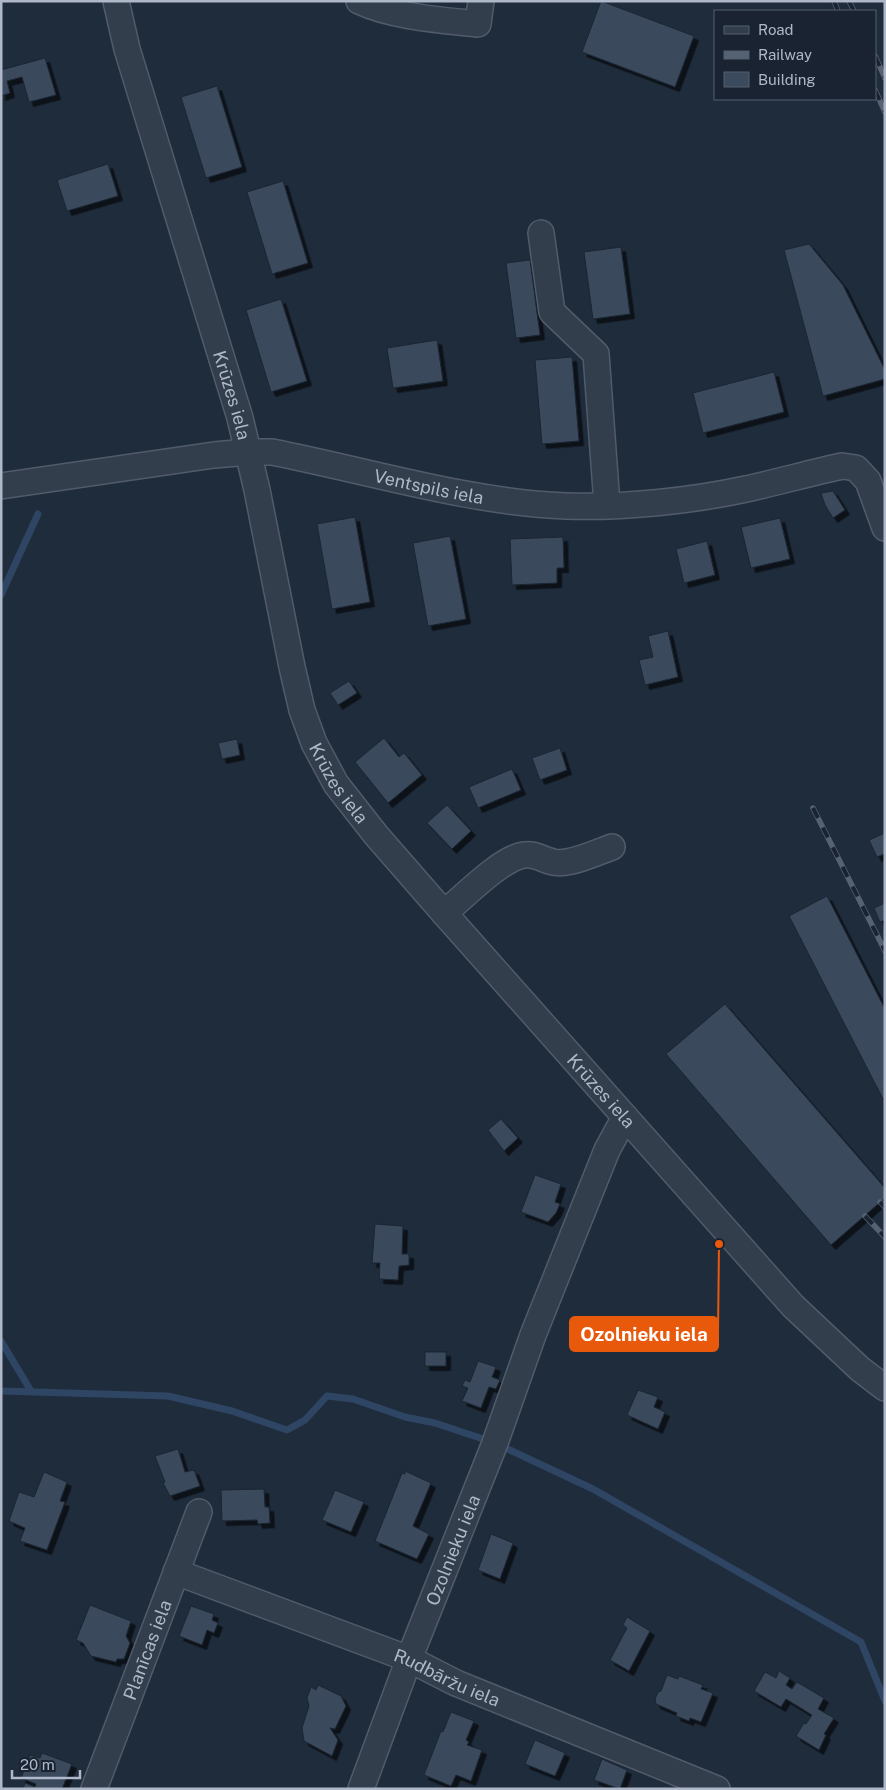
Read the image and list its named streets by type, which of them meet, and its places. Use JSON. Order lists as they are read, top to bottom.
{
  "streets": {
    "street": [
      "Krūzes iela",
      "Ventspils iela",
      "Ozolnieku iela",
      "Planīcas iela",
      "Rudbāržu iela"
    ]
  },
  "crossings": [
    ["Krūzes iela", "Ventspils iela"],
    ["Krūzes iela", "Ozolnieku iela"],
    ["Ozolnieku iela", "Rudbāržu iela"],
    ["Planīcas iela", "Rudbāržu iela"]
  ],
  "places": ["Ozolnieku iela"],
  "legend": ["Road", "Railway", "Building"],
  "scale_bar": "20 m"
}
